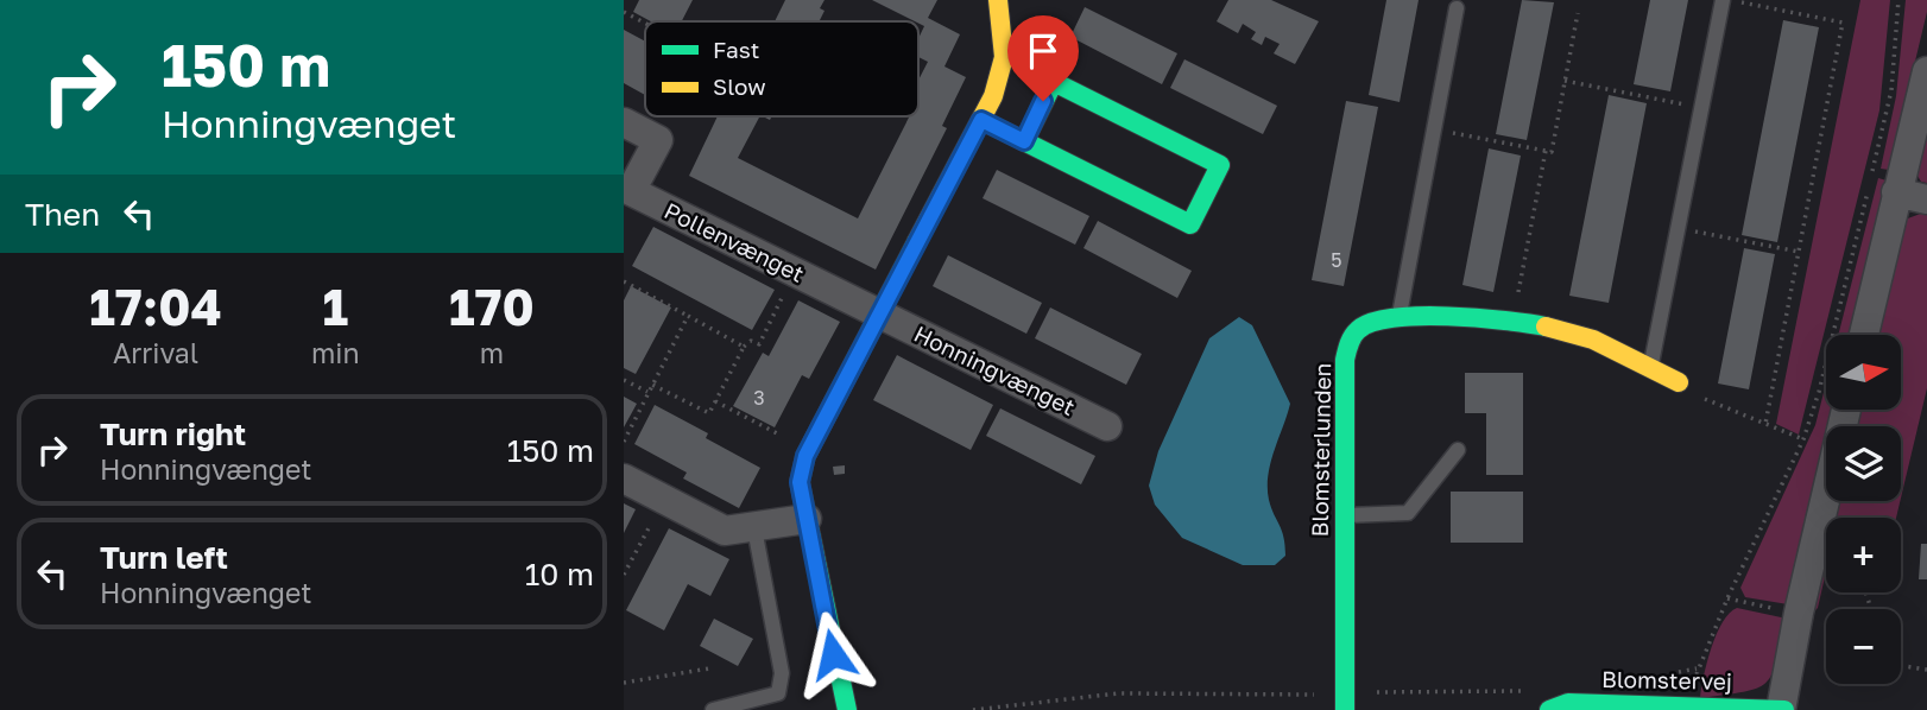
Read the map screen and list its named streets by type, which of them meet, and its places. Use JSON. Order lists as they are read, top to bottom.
{
  "streets": {
    "street": [
      "Pollenvænget",
      "Honningvænget",
      "Blomsterlunden",
      "Blomstervej"
    ]
  },
  "crossings": [
    ["Pollenvænget", "Honningvænget"]
  ],
  "house_numbers": ["5", "3"],
  "legend": ["Fast", "Slow"],
  "north": "right",
  "page": {
    "turn": ["150 m", "Honningvænget"],
    "then": "Then",
    "eta": [
      "17:04",
      "Arrival",
      "1",
      "min",
      "170",
      "m"
    ],
    "map_buttons": ["+", "−"],
    "list": [
      {
        "name": "Turn right",
        "note": "Honningvænget",
        "value": "150 m"
      },
      {
        "name": "Turn left",
        "note": "Honningvænget",
        "value": "10 m"
      }
    ]
  }
}
